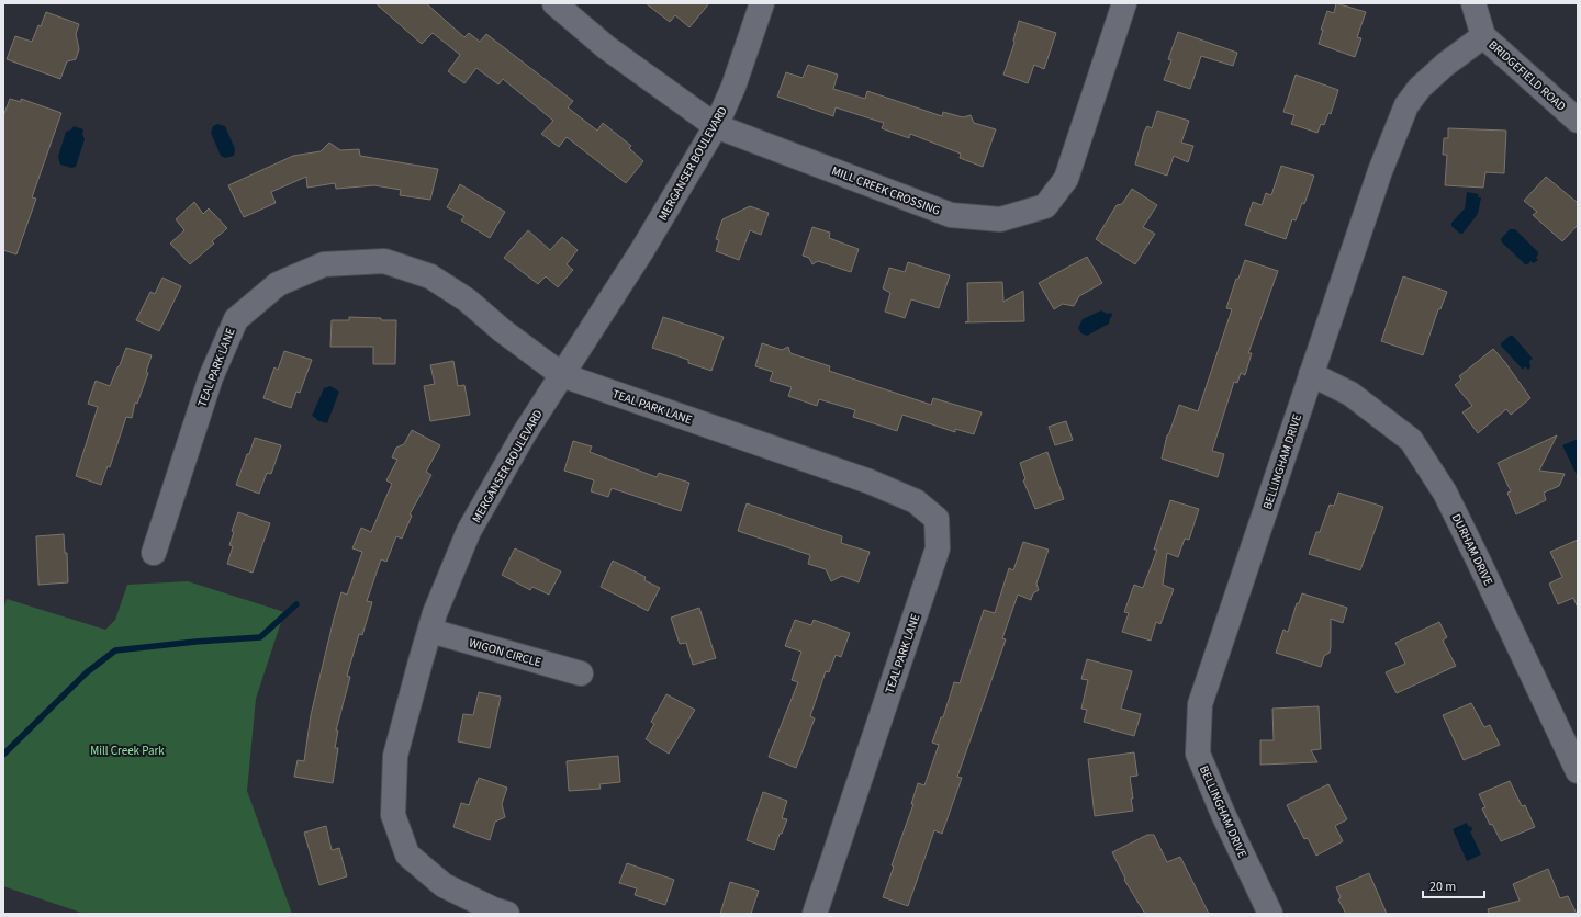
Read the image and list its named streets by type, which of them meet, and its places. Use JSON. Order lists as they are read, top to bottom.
{
  "streets": {
    "street": [
      "BRIDGEFIELD ROAD",
      "MERGANSER BOULEVARD",
      "MILL CREEK CROSSING",
      "TEAL PARK LANE",
      "BELLINGHAM DRIVE",
      "DURHAM DRIVE",
      "WIGON CIRCLE"
    ]
  },
  "crossings": [
    ["BRIDGEFIELD ROAD", "BELLINGHAM DRIVE"],
    ["MERGANSER BOULEVARD", "MILL CREEK CROSSING"],
    ["MERGANSER BOULEVARD", "TEAL PARK LANE"],
    ["MERGANSER BOULEVARD", "WIGON CIRCLE"],
    ["BELLINGHAM DRIVE", "DURHAM DRIVE"]
  ],
  "parks": ["Mill Creek Park"],
  "scale_bar": "20 m"
}
